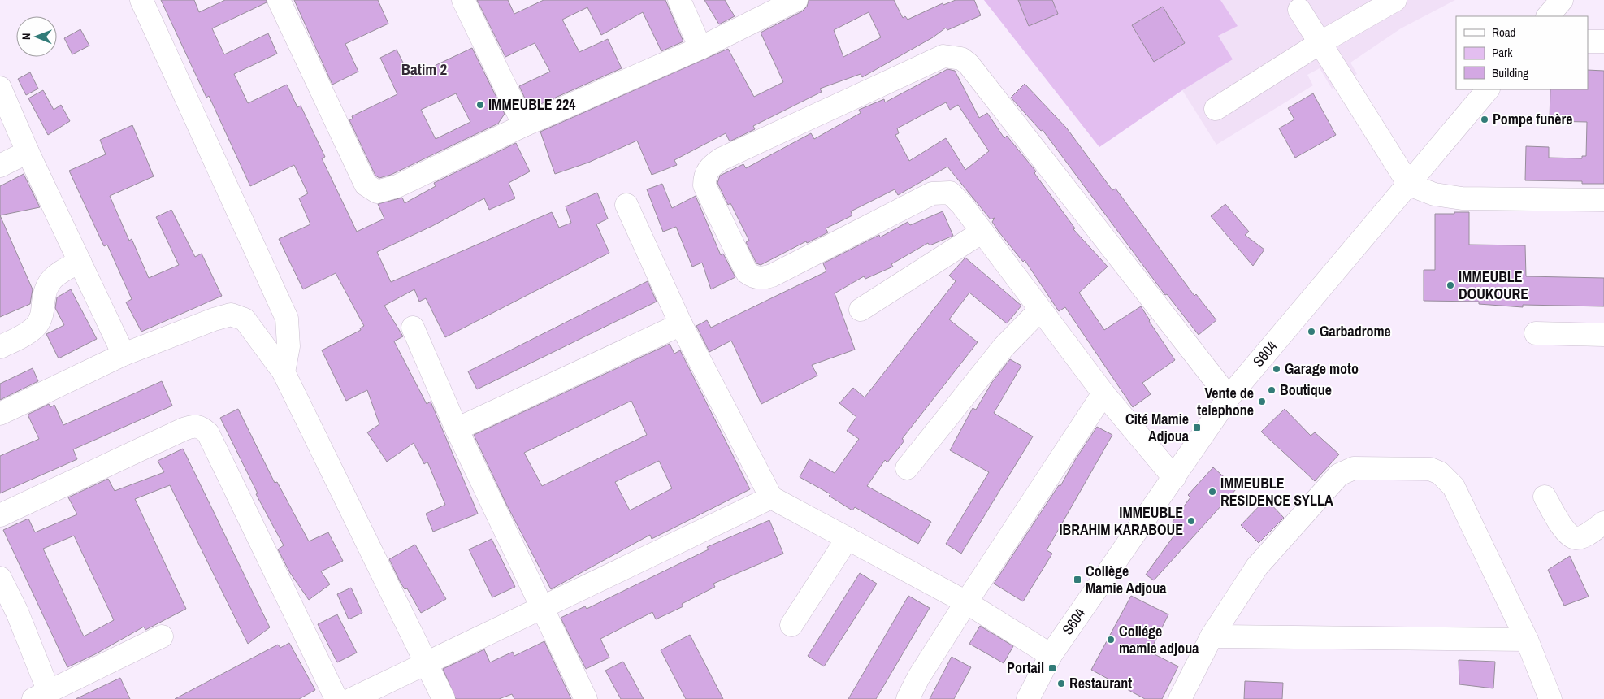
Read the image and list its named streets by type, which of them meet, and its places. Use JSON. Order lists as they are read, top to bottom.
{
  "streets": {
    "street": ["S604"]
  },
  "districts": ["Batim 2"],
  "places": {
    "other": [
      "IMMEUBLE 224",
      "Pompe funère",
      "IMMEUBLE DOUKOURE",
      "Garbadrome",
      "Garage moto",
      "Boutique",
      "Vente de telephone",
      "IMMEUBLE RESIDENCE SYLLA",
      "IMMEUBLE IBRAHIM KARABOUE",
      "Collége mamie adjoua",
      "Restaurant"
    ],
    "transit": ["Cité Mamie Adjoua", "Collège Mamie Adjoua", "Portail"]
  },
  "legend": ["Road", "Park", "Building"],
  "north": "left"
}
